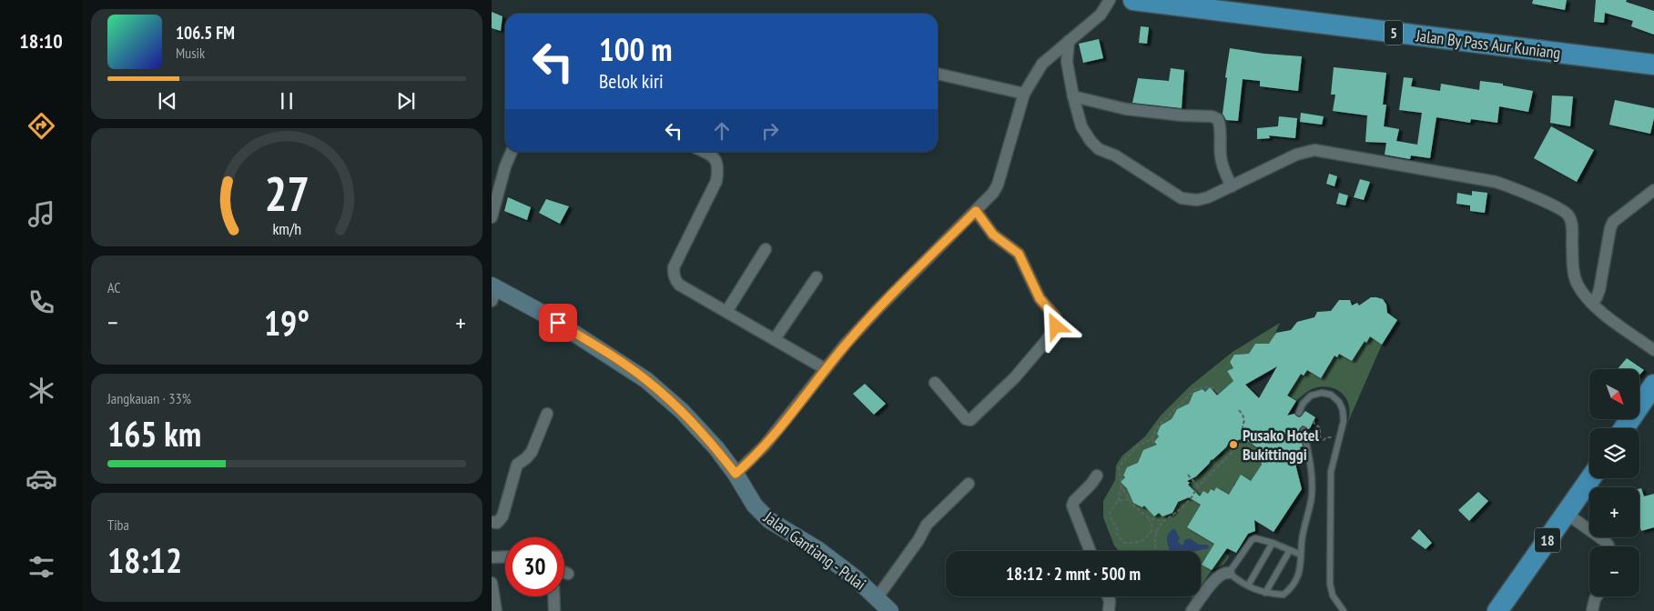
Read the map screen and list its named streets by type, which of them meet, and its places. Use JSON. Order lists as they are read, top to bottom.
{
  "streets": {
    "highway": ["5", "Jalan By Pass Aur Kuniang", "18"],
    "street": ["Jalan Gantiang - Pulai"]
  },
  "places": ["Pusako Hotel Bukittinggi"],
  "north": "bottom right",
  "page": {
    "tabs": "18:10",
    "turn": ["100 m", "Belok kiri"],
    "song": ["106.5 FM", "Musik"],
    "tile": [
      "AC",
      ["Jangkauan · 33%", "165 km"],
      ["Tiba", "18:12"]
    ],
    "heat": ["−", "19°", "+"],
    "map_buttons": ["+", "−"],
    "limit": "30",
    "trip": "18:12 · 2 mnt · 500 m",
    "gauge": ["27", "km/h"]
  }
}
